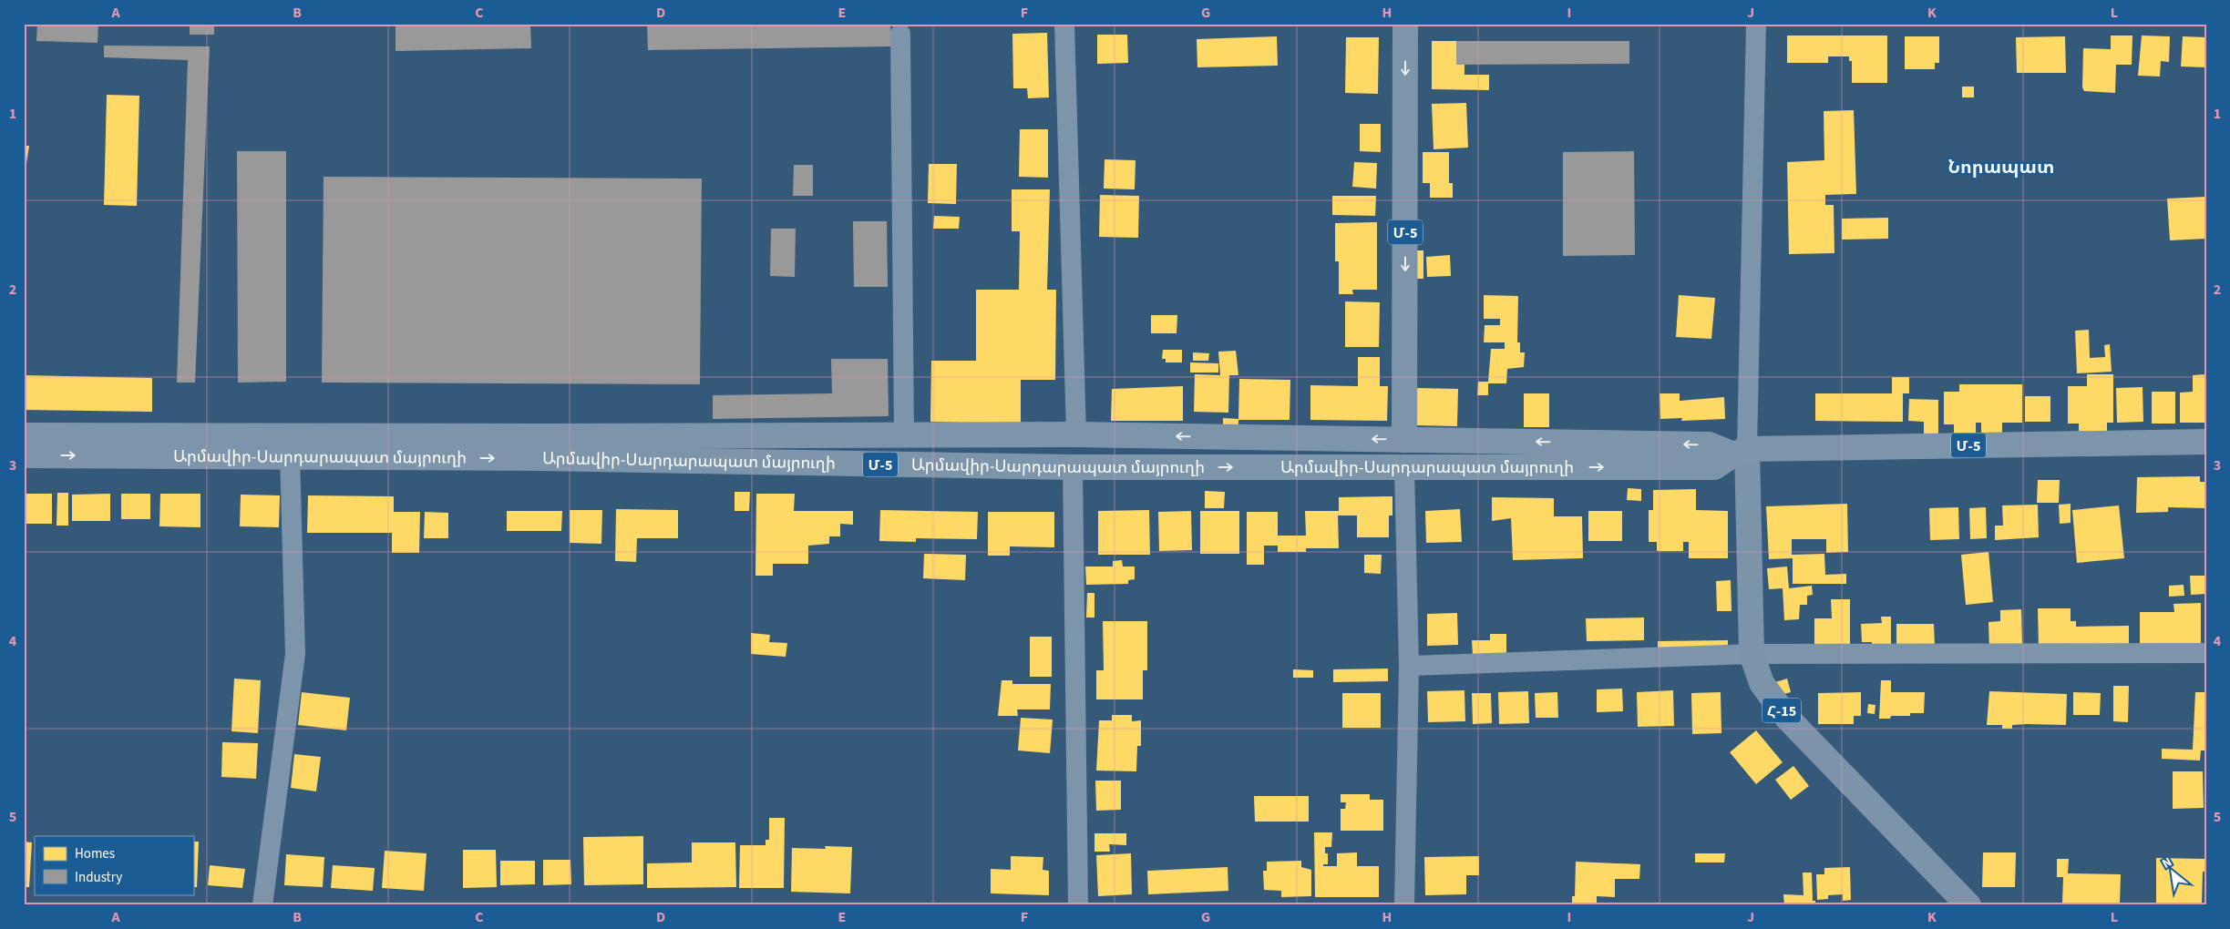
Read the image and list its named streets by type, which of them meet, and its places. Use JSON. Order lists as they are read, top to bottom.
{
  "streets": {
    "highway": ["Մ-5", "Արմավիր-Սարդարապատ մայրուղի"],
    "main road": ["Հ-15"]
  },
  "crossings": [
    ["Արմավիր-Սարդարապատ մայրուղի", "Հ-15"]
  ],
  "districts": ["Նորապատ"],
  "legend": ["Homes", "Industry"],
  "north": "top left",
  "grid": {
    "columns": [
      "A",
      "B",
      "C",
      "D",
      "E",
      "F",
      "G",
      "H",
      "I",
      "J",
      "K",
      "L"
    ],
    "rows": [
      "1",
      "2",
      "3",
      "4",
      "5"
    ]
  }
}
